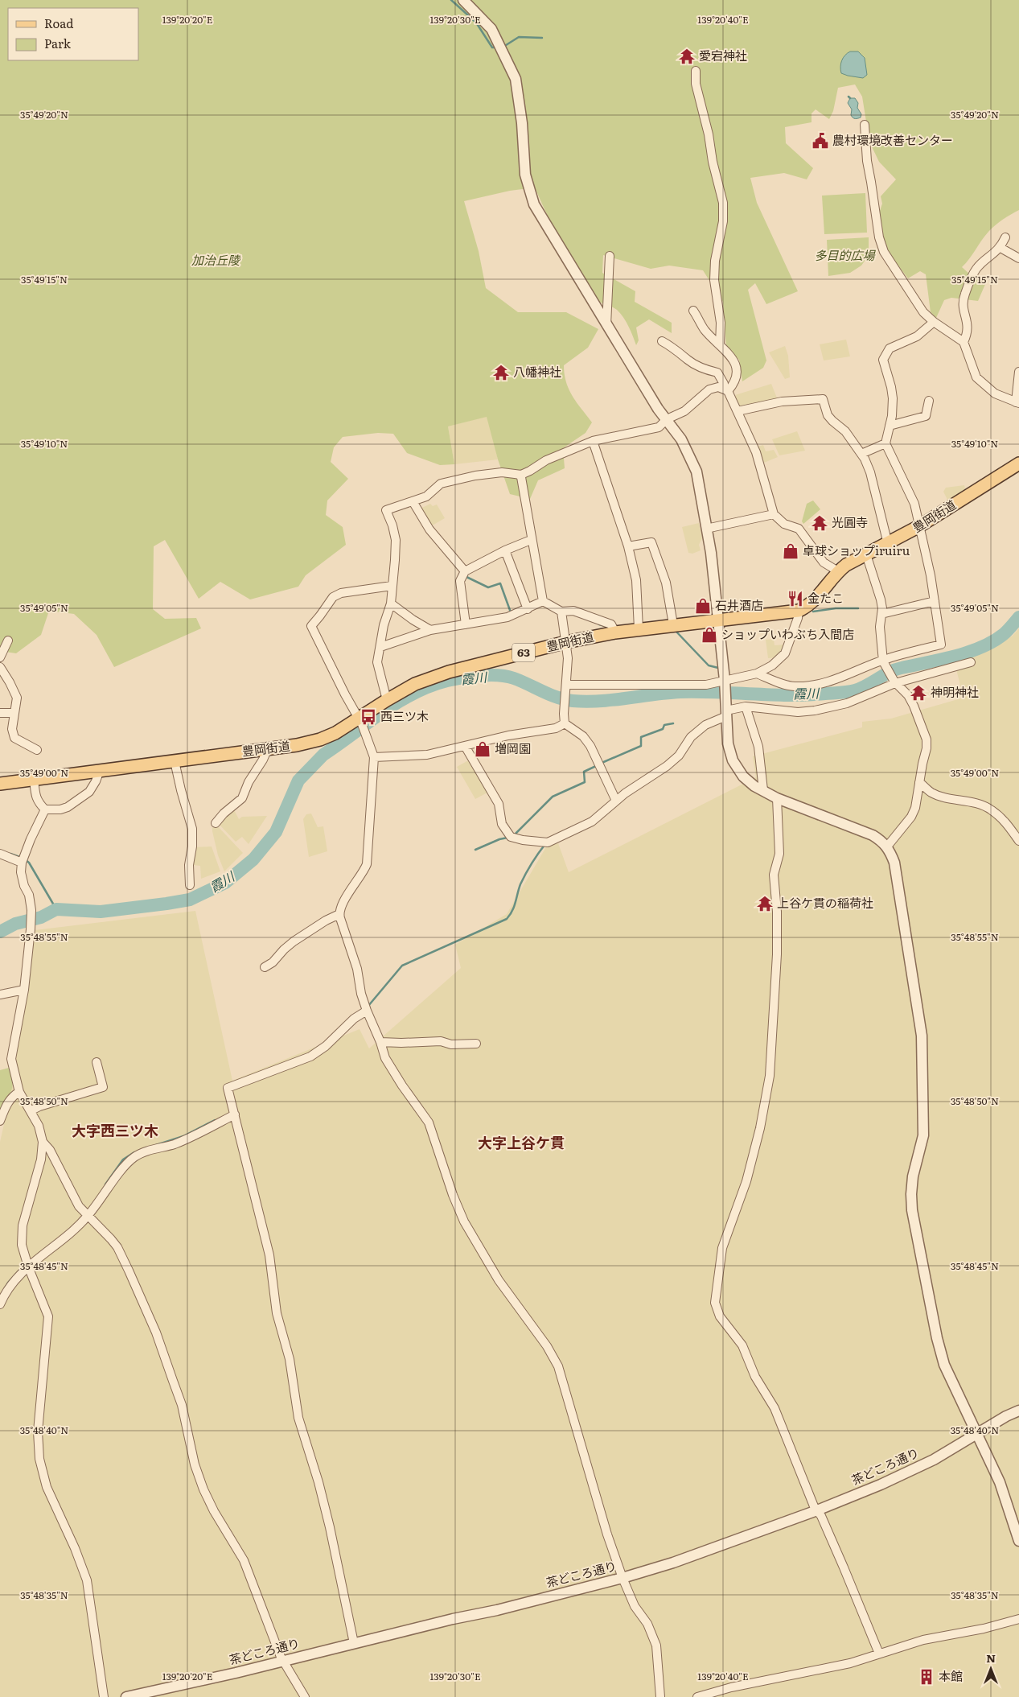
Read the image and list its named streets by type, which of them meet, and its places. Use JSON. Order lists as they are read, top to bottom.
{
  "streets": {
    "main road": ["豊岡街道", "63"],
    "street": ["茶どころ通り"]
  },
  "districts": ["大字西三ツ木", "大字上谷ケ貫"],
  "water": ["霞川"],
  "parks": ["多目的広場", "加治丘陵"],
  "places": {
    "temple": [
      "愛宕神社",
      "八幡神社",
      "光圓寺",
      "神明神社",
      "上谷ケ貫の稲荷社"
    ],
    "public building": ["農村環境改善センター"],
    "shop": [
      "卓球ショップiruiru",
      "石井酒店",
      "ショップいわぶち入間店",
      "増岡園"
    ],
    "restaurant": ["金たこ"],
    "bus stop": ["西三ツ木"],
    "building": ["本館"]
  },
  "legend": ["Road", "Park"],
  "north": "top",
  "coordinates": [
    "139°20'20\"E",
    "139°20'30\"E",
    "139°20'40\"E",
    "35°49'20\"N",
    "35°49'15\"N",
    "35°49'10\"N",
    "35°49'05\"N",
    "35°49'00\"N",
    "35°48'55\"N",
    "35°48'50\"N",
    "35°48'45\"N",
    "35°48'40\"N",
    "35°48'35\"N"
  ]
}
